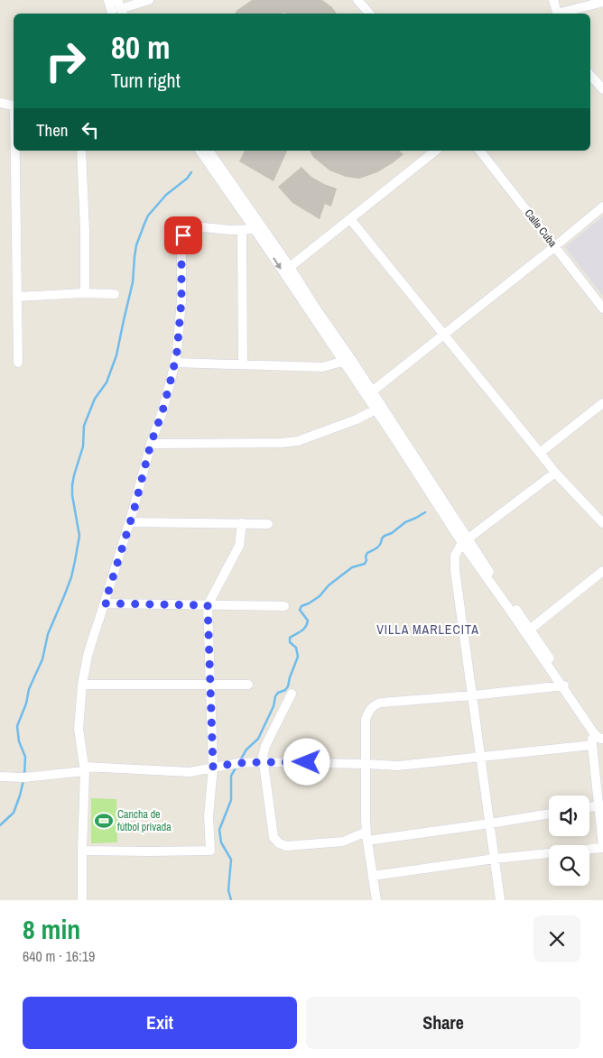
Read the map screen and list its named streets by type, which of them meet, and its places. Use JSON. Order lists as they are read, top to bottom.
{
  "streets": {
    "street": ["Calle Cuba"]
  },
  "districts": ["VILLA MARLECITA"],
  "places": {
    "sports": ["Cancha de fútbol privada"]
  },
  "page": {
    "turn": ["80 m", "Turn right"],
    "then": "Then",
    "heading": ["8 min", "640 m · 16:19"],
    "buttons": ["Exit", "Share"]
  }
}
